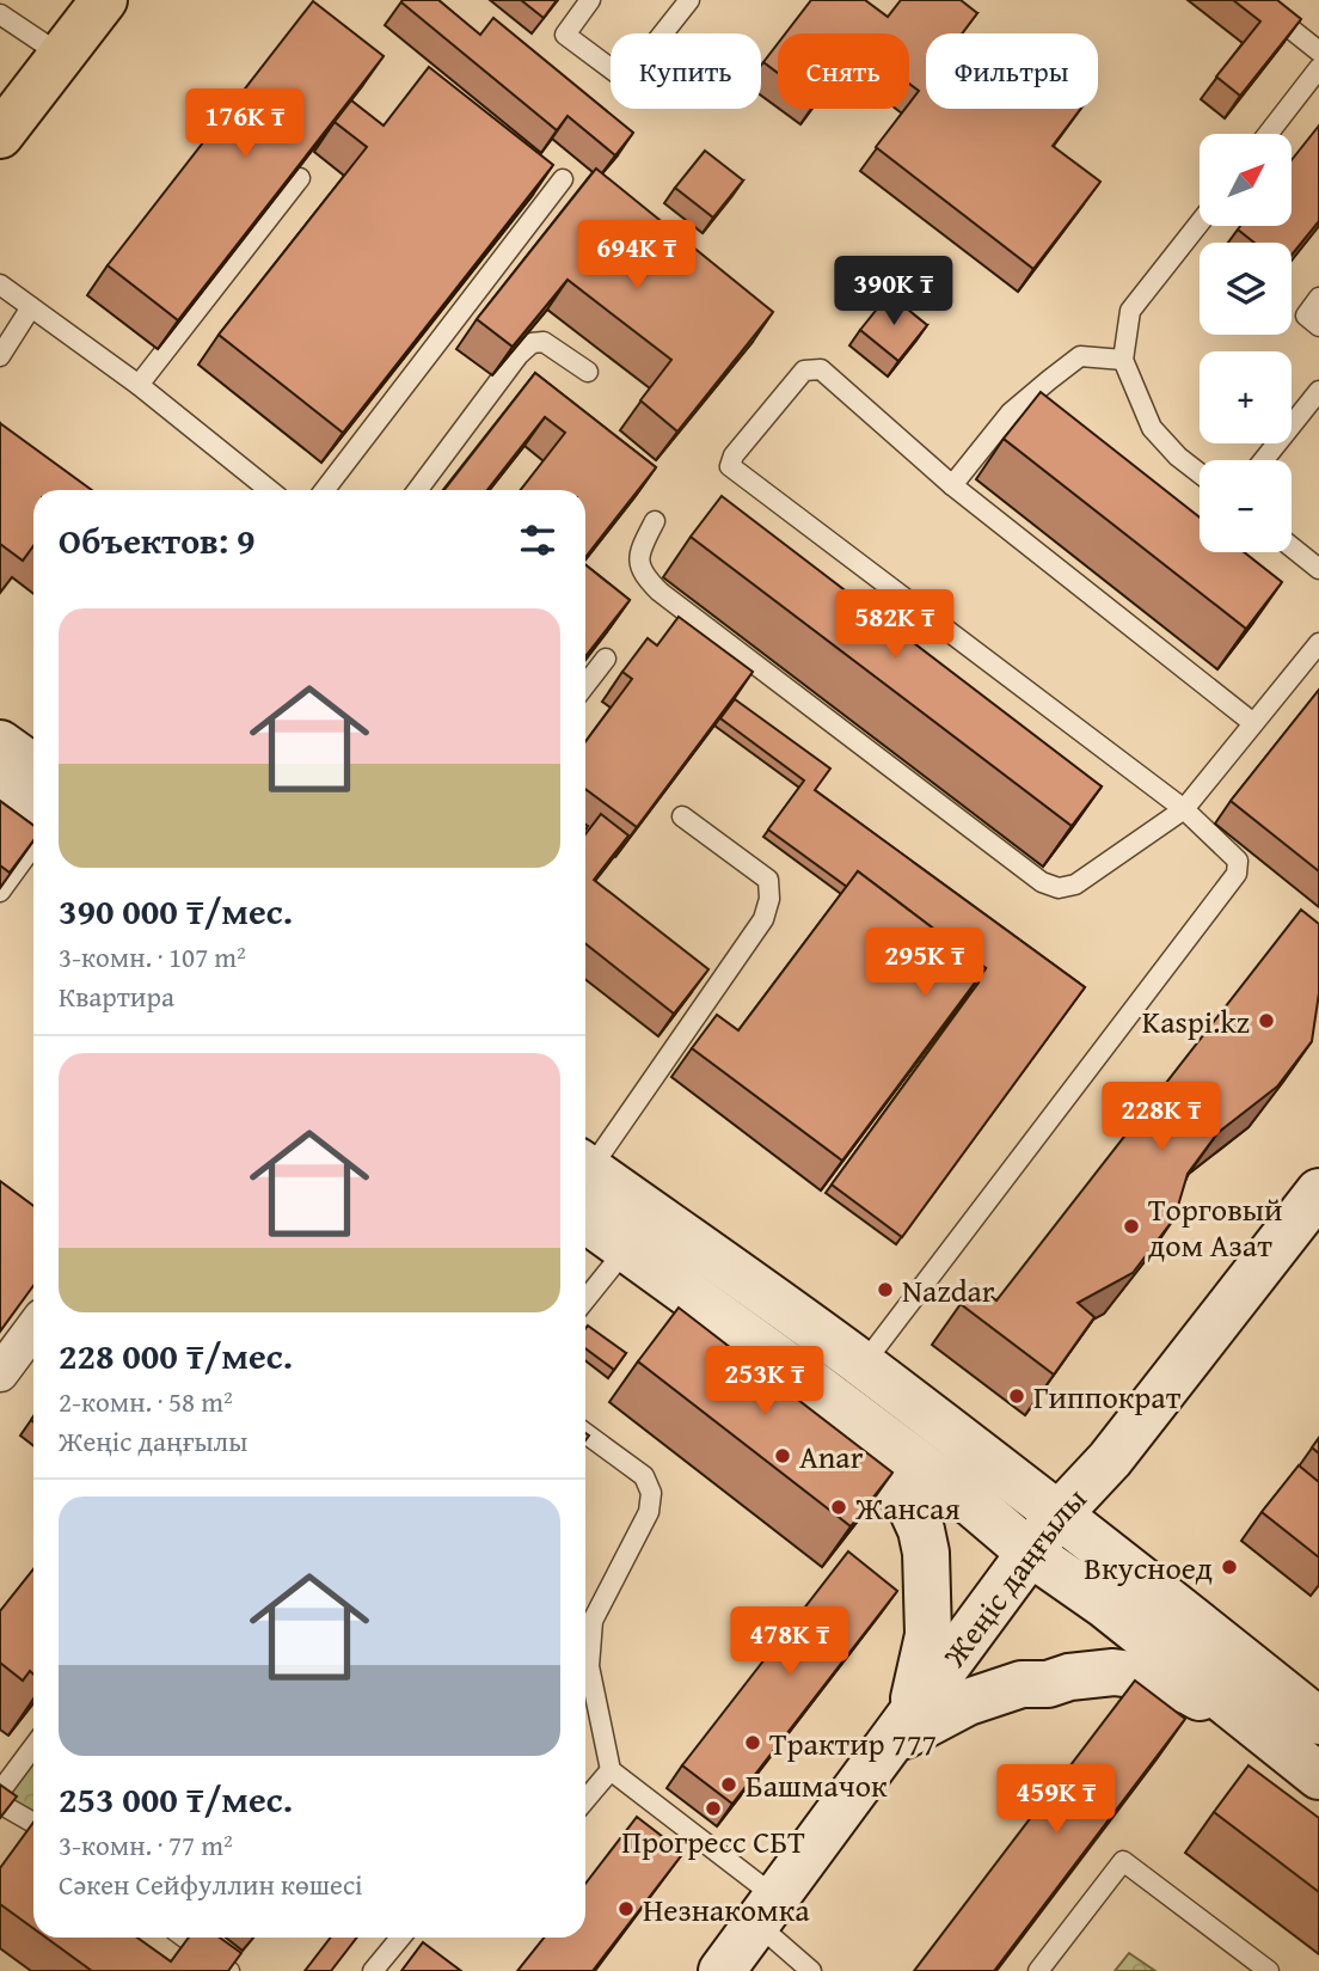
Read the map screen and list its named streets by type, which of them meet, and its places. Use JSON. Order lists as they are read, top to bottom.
{
  "streets": {
    "main road": ["Жеңіс даңғылы"]
  },
  "places": [
    "Kaspi.kz",
    "Торговый дом Азат",
    "Nazdar",
    "Гиппократ",
    "Anar",
    "Жансая",
    "Вкусноед",
    "Трактир 777",
    "Башмачок",
    "Прогресс СБТ",
    "Незнакомка"
  ],
  "north": "top right",
  "page": {
    "chip": ["Купить", "Снять", "Фильтры"],
    "price": [
      "176K ₸",
      "694K ₸",
      "390K ₸",
      "582K ₸",
      "295K ₸",
      "228K ₸",
      "253K ₸",
      "478K ₸",
      "459K ₸"
    ],
    "map_buttons": ["+", "−"],
    "heading": "Объектов: 9",
    "list": [
      {
        "name": "390 000 ₸/мес.",
        "note": "3-комн. · 107 m² · Квартира"
      },
      {
        "name": "228 000 ₸/мес.",
        "note": "2-комн. · 58 m² · Жеңіс даңғылы"
      },
      {
        "name": "253 000 ₸/мес.",
        "note": "3-комн. · 77 m² · Сәкен Сейфуллин көшесі"
      }
    ]
  }
}
